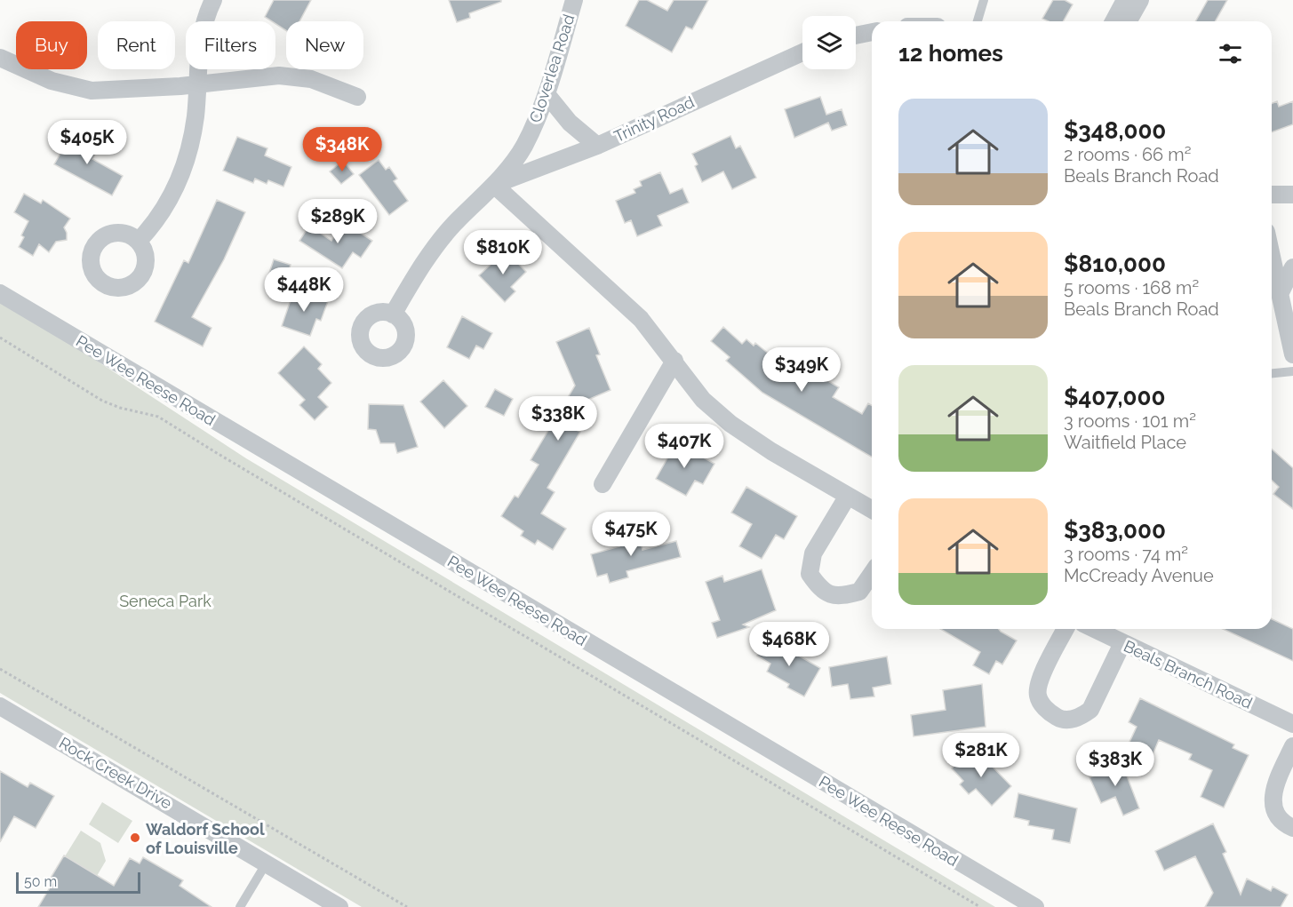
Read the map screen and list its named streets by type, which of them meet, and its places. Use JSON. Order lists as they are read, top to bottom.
{
  "streets": {
    "street": [
      "Cloverlea Road",
      "Trinity Road",
      "Pee Wee Reese Road",
      "Beals Branch Road",
      "Rock Creek Drive"
    ]
  },
  "crossings": [
    ["Cloverlea Road", "Trinity Road"]
  ],
  "parks": ["Seneca Park"],
  "places": ["Waldorf School of Louisville"],
  "scale_bar": "50 m",
  "page": {
    "chip": [
      "Buy",
      "Rent",
      "Filters",
      "New"
    ],
    "heading": "12 homes",
    "list": [
      {
        "name": "$348,000",
        "note": "2 rooms · 66 m² · Beals Branch Road"
      },
      {
        "name": "$810,000",
        "note": "5 rooms · 168 m² · Beals Branch Road"
      },
      {
        "name": "$407,000",
        "note": "3 rooms · 101 m² · Waitfield Place"
      },
      {
        "name": "$383,000",
        "note": "3 rooms · 74 m² · McCready Avenue"
      }
    ],
    "price": [
      "$405K",
      "$348K",
      "$289K",
      "$810K",
      "$448K",
      "$349K",
      "$338K",
      "$407K",
      "$475K",
      "$468K",
      "$281K",
      "$383K"
    ],
    "scale": "50 m"
  }
}
